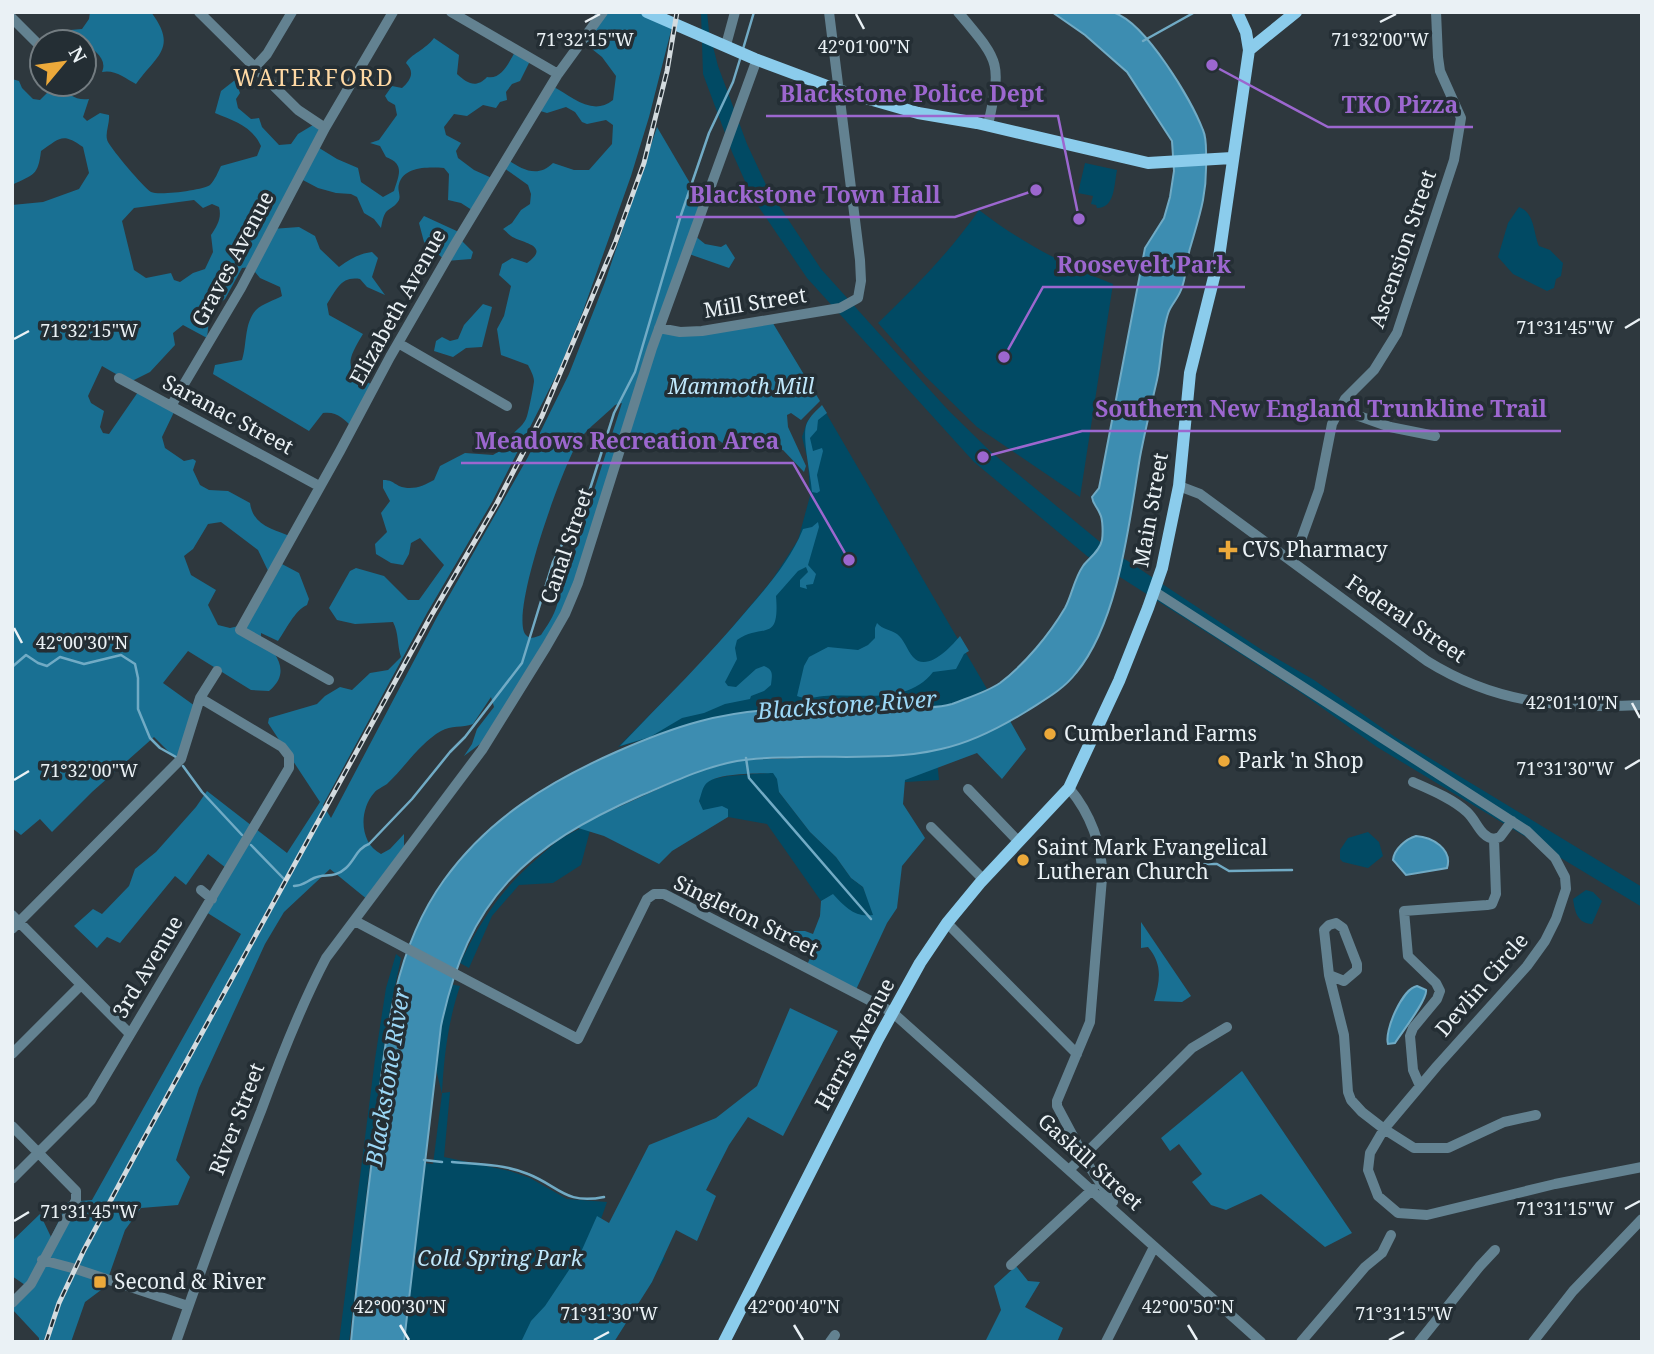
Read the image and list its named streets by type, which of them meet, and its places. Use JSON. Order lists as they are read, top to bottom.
{
  "streets": {
    "main road": ["Main Street", "Harris Avenue"],
    "street": [
      "Ascension Street",
      "Graves Avenue",
      "Mill Street",
      "Elizabeth Avenue",
      "Saranac Street",
      "Canal Street",
      "Federal Street",
      "Singleton Street",
      "3rd Avenue",
      "Devlin Circle",
      "River Street",
      "Gaskill Street"
    ]
  },
  "crossings": [
    ["Ascension Street", "Federal Street"],
    ["Graves Avenue", "Saranac Street"],
    ["Mill Street", "Canal Street"],
    ["Elizabeth Avenue", "Saranac Street"],
    ["Main Street", "Federal Street"],
    ["Main Street", "Devlin Circle"],
    ["Main Street", "Harris Avenue"],
    ["Canal Street", "Singleton Street"],
    ["Canal Street", "River Street"],
    ["Singleton Street", "Harris Avenue"],
    ["Singleton Street", "River Street"],
    ["Singleton Street", "Gaskill Street"],
    ["Harris Avenue", "Gaskill Street"]
  ],
  "districts": ["WATERFORD"],
  "water": ["Blackstone River"],
  "parks": ["Mammoth Mill", "Cold Spring Park"],
  "places": {
    "other": [
      "TKO Pizza",
      "Blackstone Town Hall",
      "Blackstone Police Dept",
      "Roosevelt Park",
      "Southern New England Trunkline Trail",
      "Meadows Recreation Area",
      "Cumberland Farms",
      "Park 'n Shop",
      "Saint Mark Evangelical Lutheran Church"
    ],
    "health": ["CVS Pharmacy"],
    "transit": ["Second & River"]
  },
  "north": "top right",
  "coordinates": [
    "71°32'15\"W",
    "71°32'00\"W",
    "42°01'00\"N",
    "71°31'45\"W",
    "42°00'30\"N",
    "42°01'10\"N",
    "71°31'30\"W",
    "71°31'15\"W",
    "42°00'40\"N",
    "42°00'50\"N"
  ]
}
